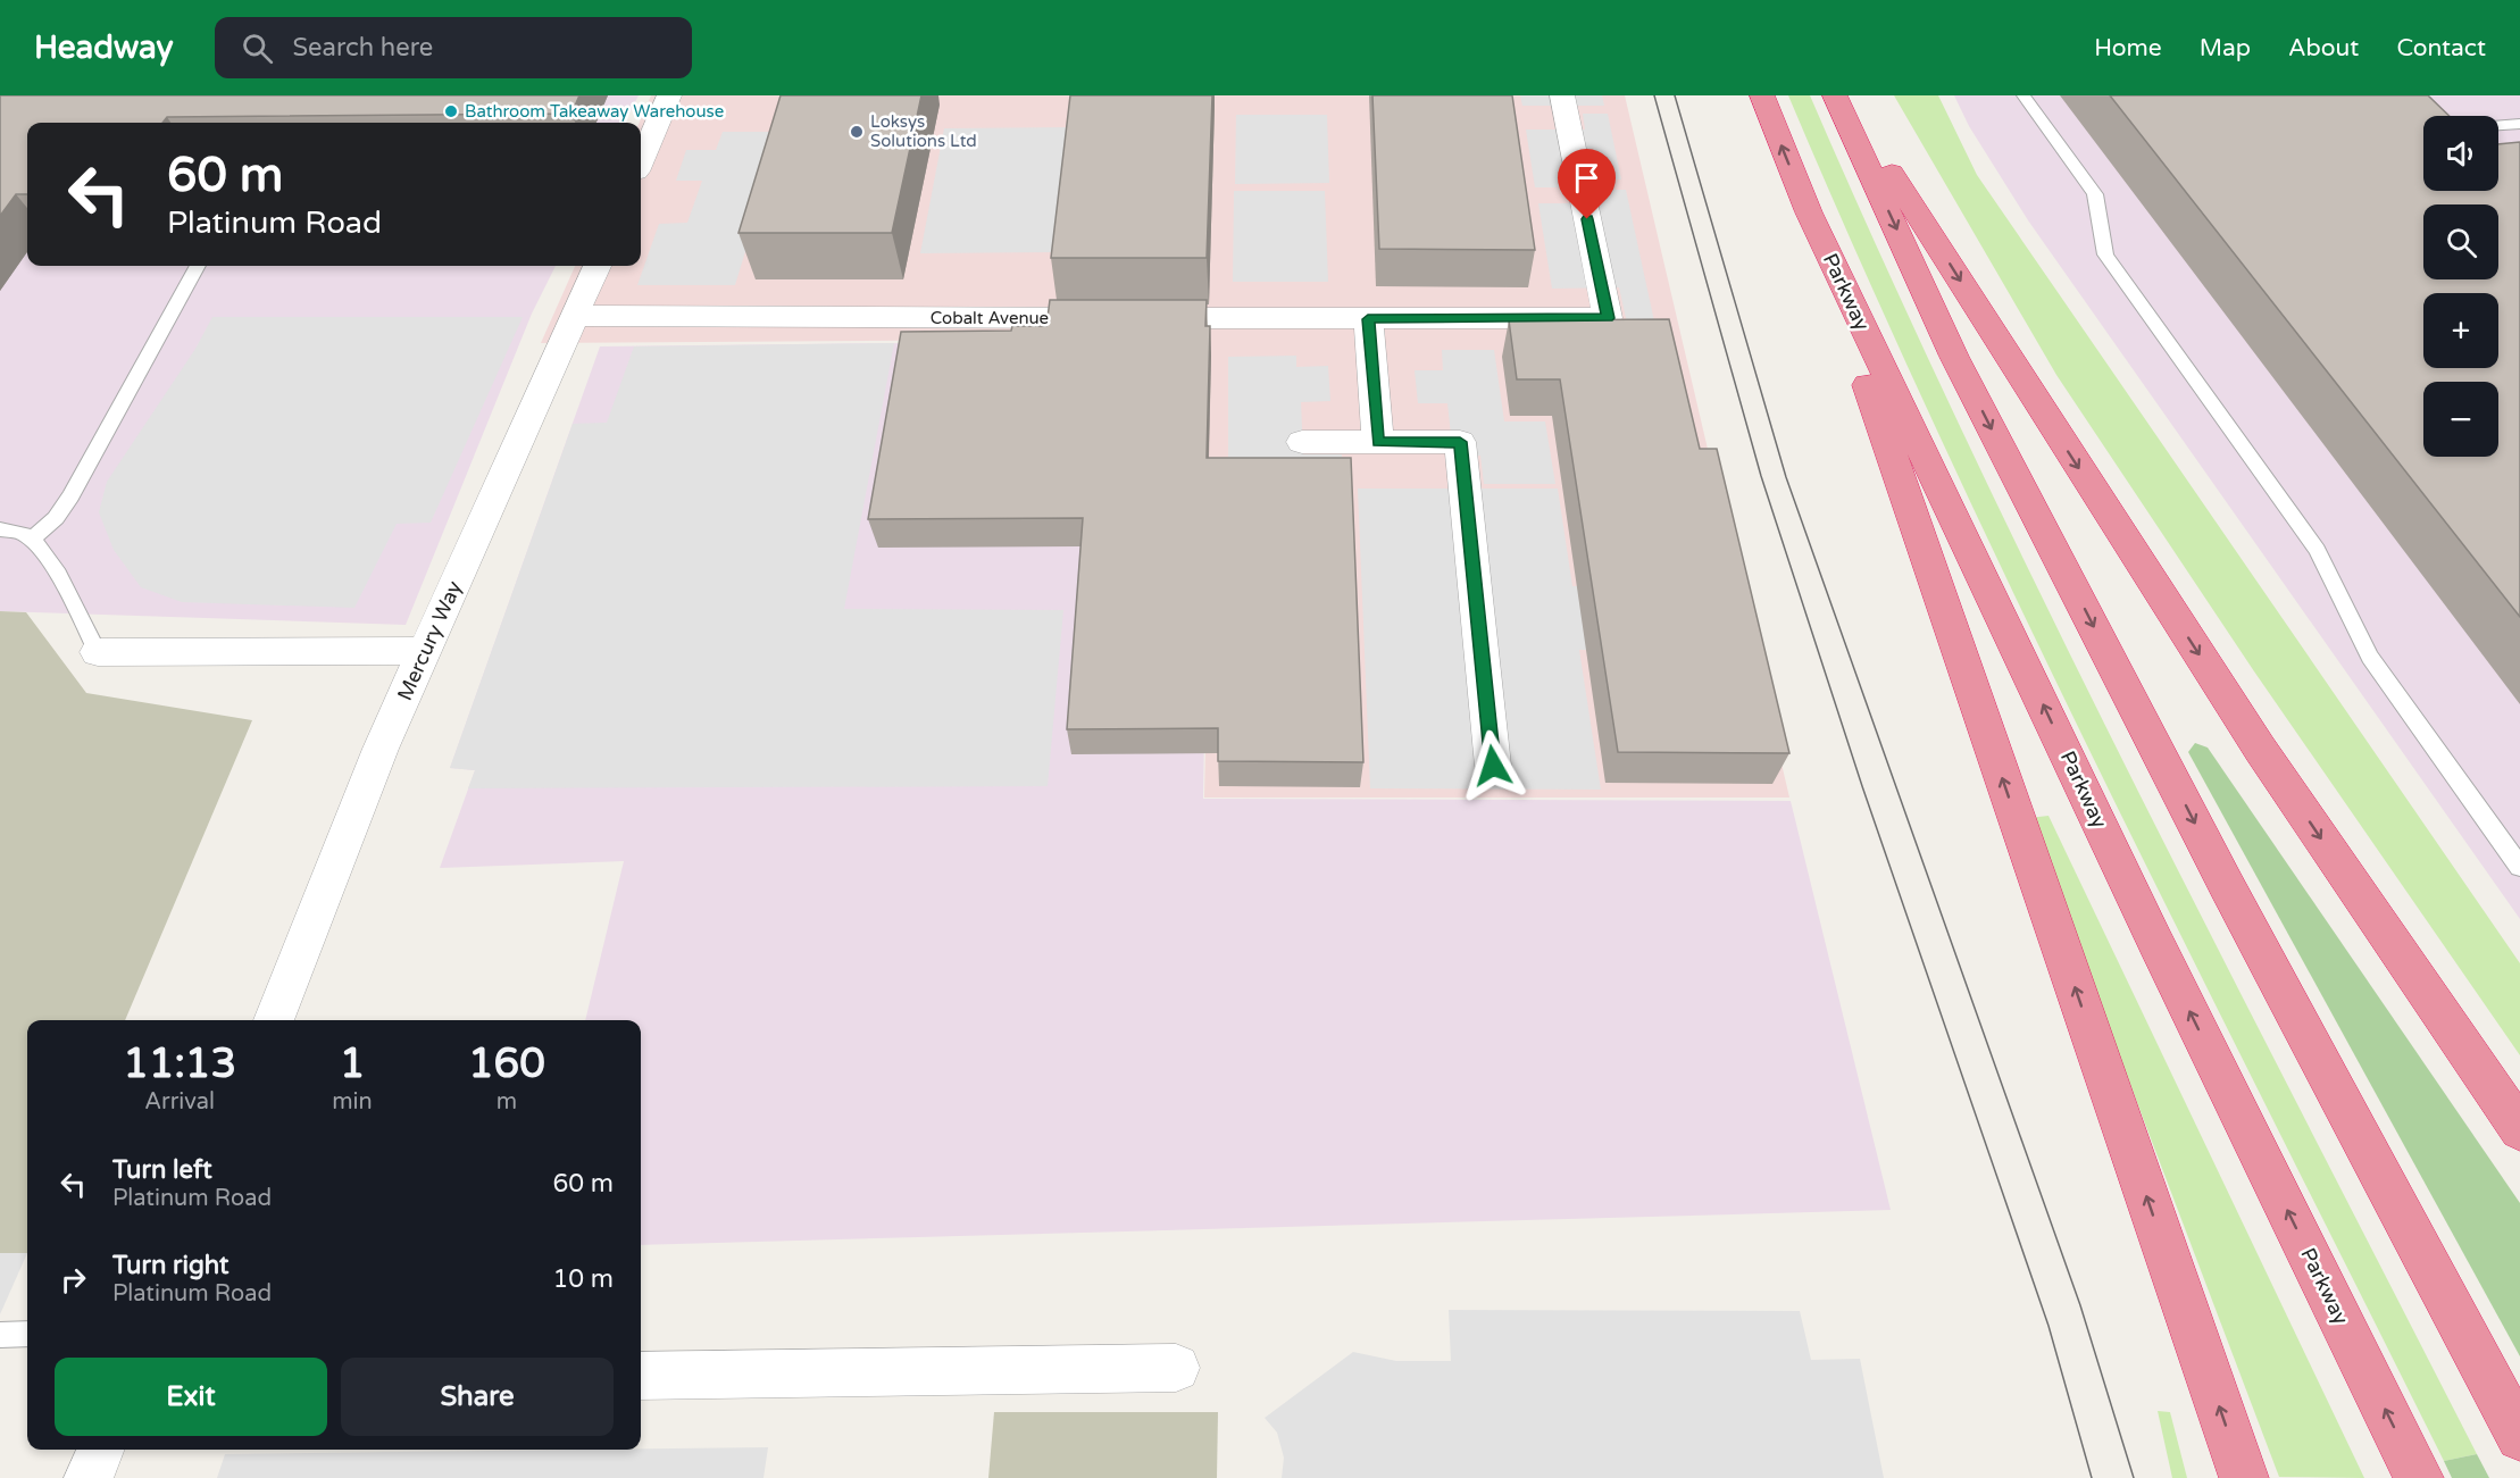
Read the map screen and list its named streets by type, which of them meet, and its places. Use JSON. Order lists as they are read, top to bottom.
{
  "streets": {
    "highway": ["Parkway"],
    "street": ["Cobalt Avenue", "Mercury Way"]
  },
  "crossings": [
    ["Cobalt Avenue", "Mercury Way"]
  ],
  "places": ["Bathroom Takeaway Warehouse", "Loksys Solutions Ltd"],
  "page": {
    "header": "Headway",
    "search": "Search here",
    "nav": [
      "Home",
      "Map",
      "About",
      "Contact"
    ],
    "map_buttons": ["+", "−"],
    "turn": ["60 m", "Platinum Road"],
    "eta": [
      "11:13",
      "Arrival",
      "1",
      "min",
      "160",
      "m"
    ],
    "list": [
      {
        "name": "Turn left",
        "note": "Platinum Road",
        "value": "60 m"
      },
      {
        "name": "Turn right",
        "note": "Platinum Road",
        "value": "10 m"
      }
    ],
    "buttons": ["Exit", "Share"]
  }
}
